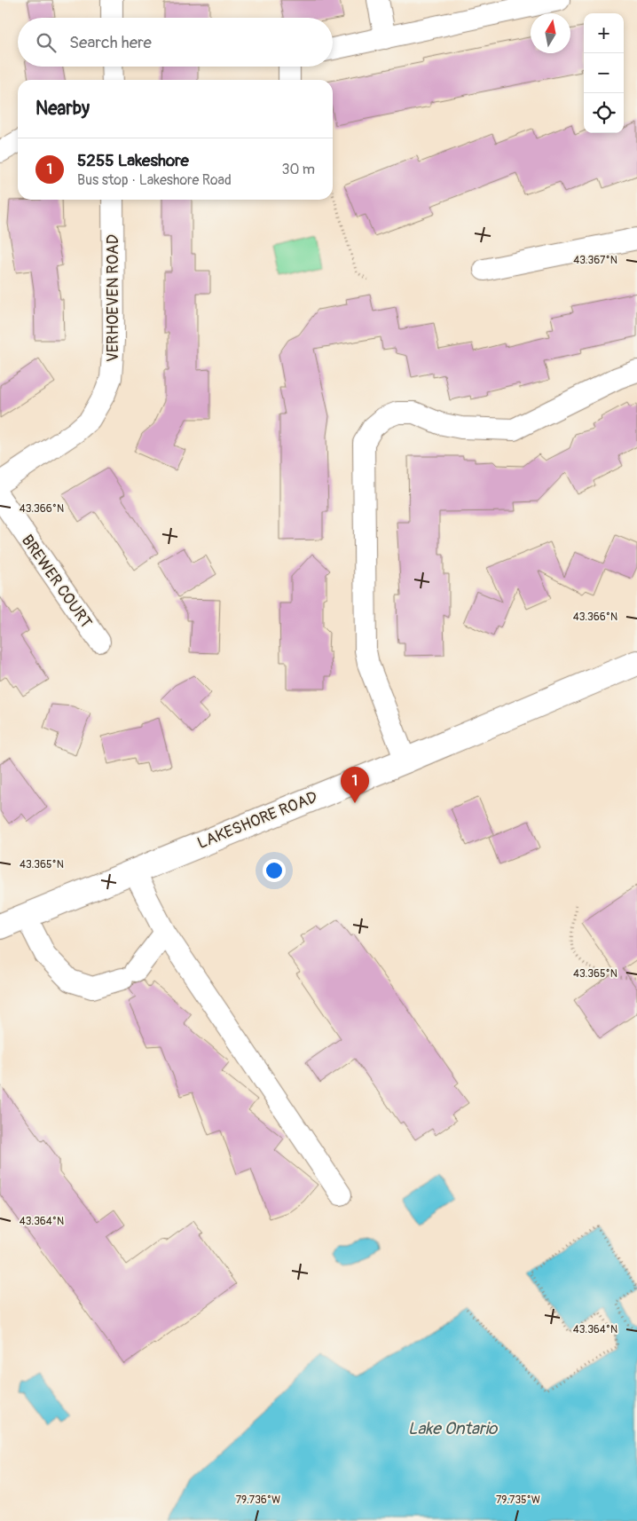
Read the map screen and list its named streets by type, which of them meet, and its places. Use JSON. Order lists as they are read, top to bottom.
{
  "streets": {
    "main road": ["LAKESHORE ROAD"],
    "street": ["VERHOEVEN ROAD", "BREWER COURT"]
  },
  "water": ["Lake Ontario"],
  "north": "top",
  "page": {
    "map_buttons": ["+", "−"],
    "search": "Search here",
    "heading": "Nearby",
    "list": [
      {
        "mark": "1",
        "name": "5255 Lakeshore",
        "note": "Bus stop · Lakeshore Road",
        "value": "30 m"
      }
    ],
    "pins": "1"
  },
  "coordinates": [
    "43.367°N",
    "43.366°N",
    "43.365°N",
    "43.364°N",
    "79.736°W",
    "79.735°W"
  ]
}
